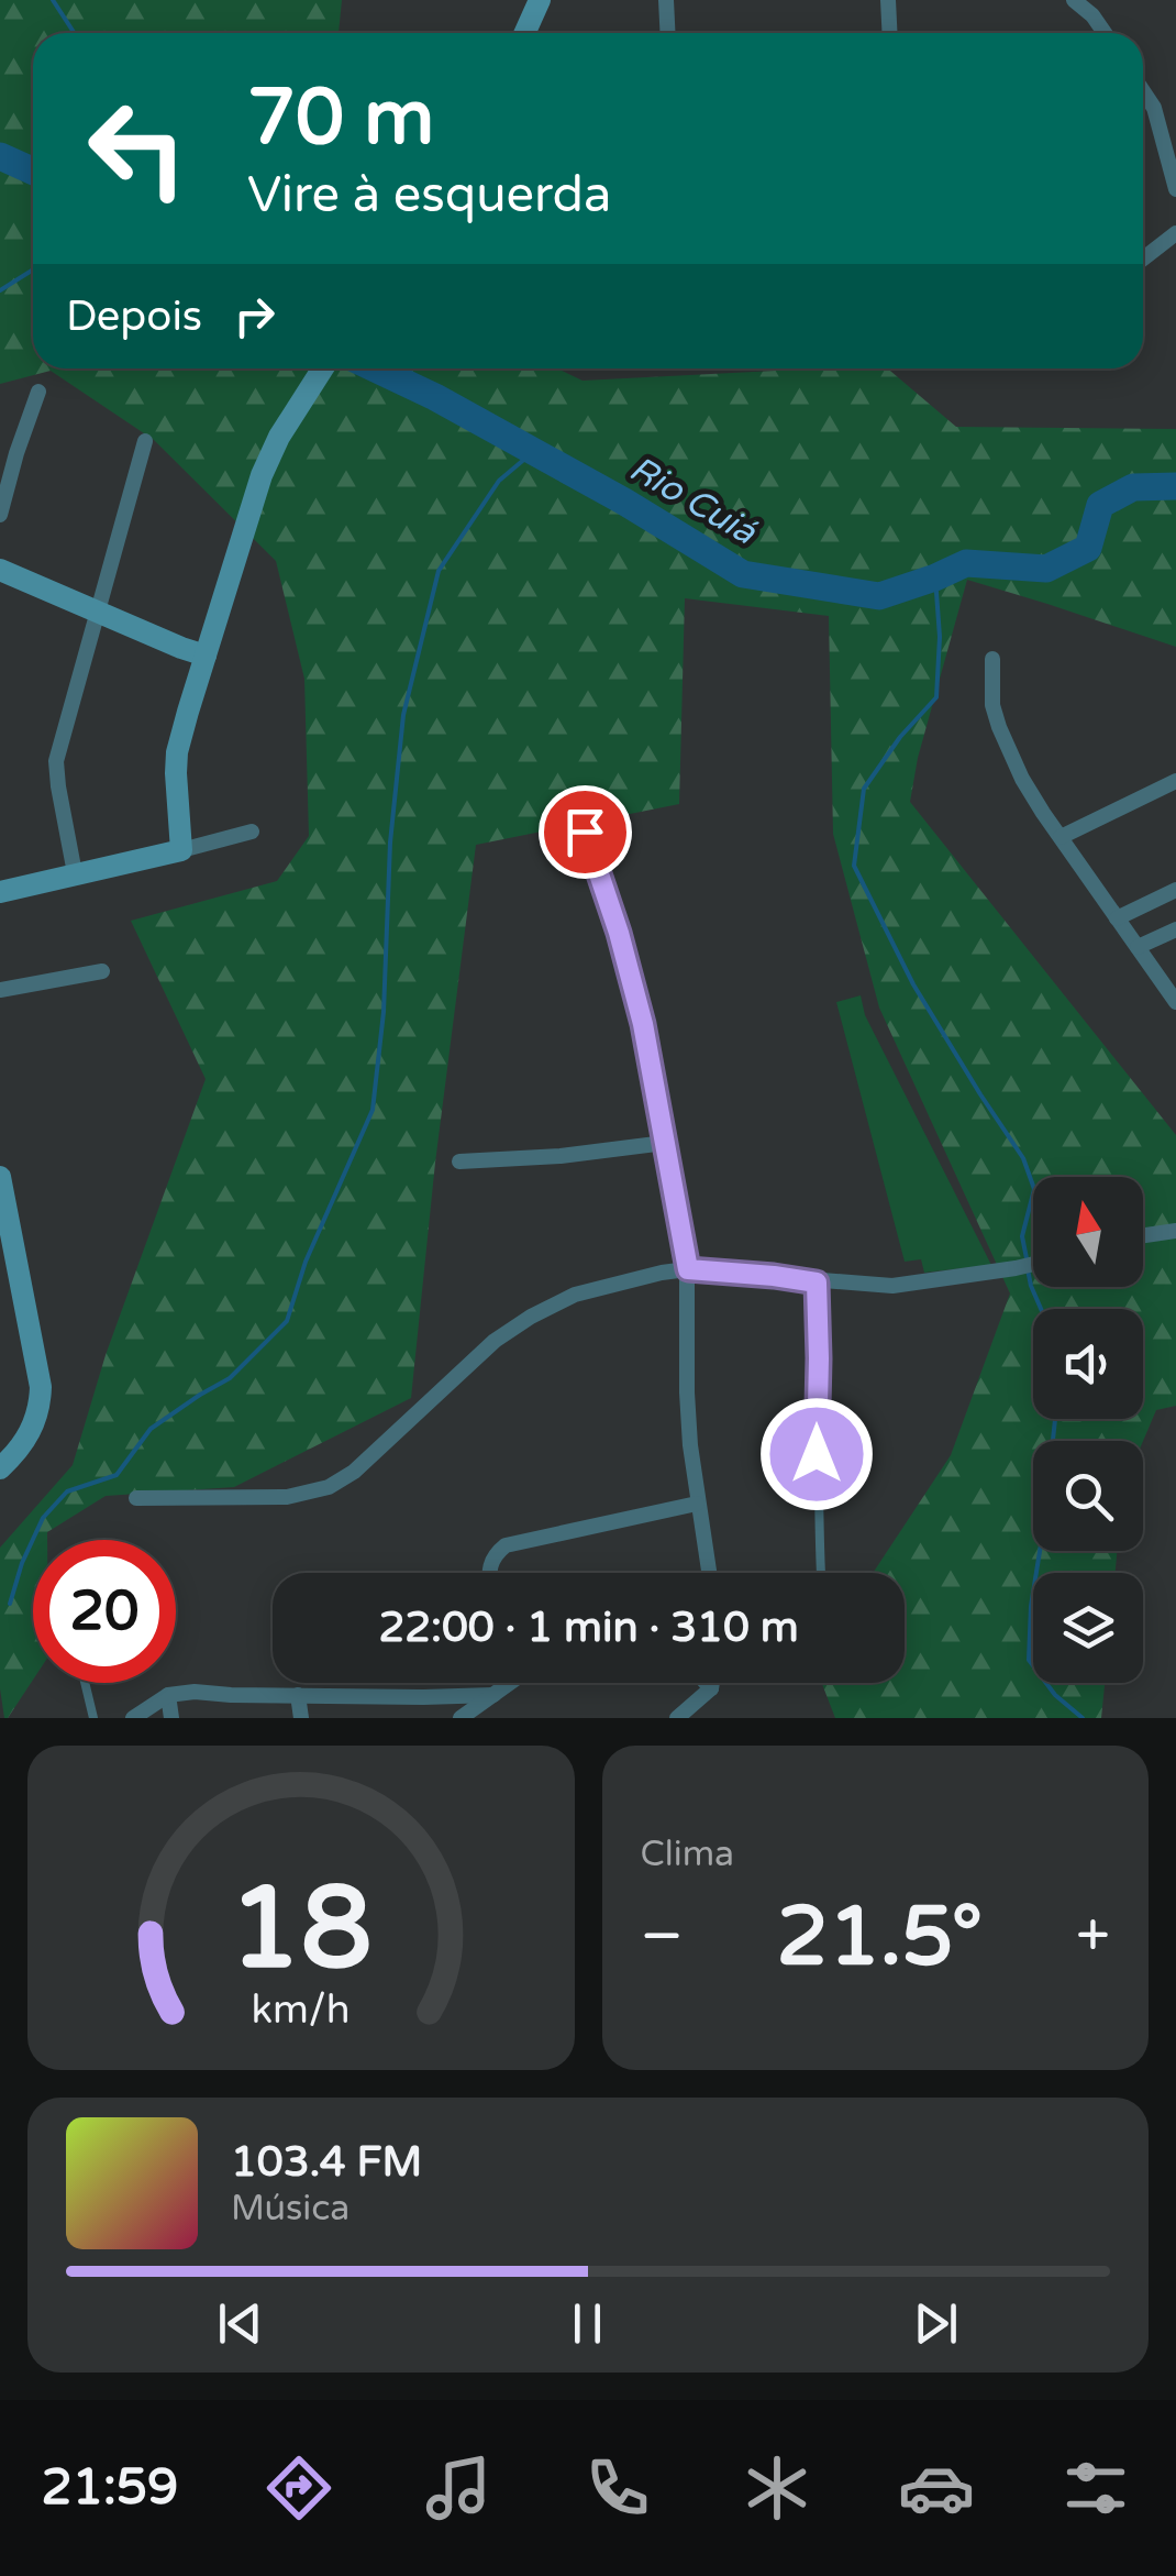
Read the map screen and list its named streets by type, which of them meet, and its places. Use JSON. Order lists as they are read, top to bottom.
{
  "water": ["Rio Cuiá"],
  "north": "top",
  "page": {
    "turn": ["70 m", "Vire à esquerda"],
    "then": "Depois",
    "limit": "20",
    "trip": "22:00 · 1 min · 310 m",
    "tile": "Clima",
    "heat": ["−", "21.5°", "+"],
    "song": ["103.4 FM", "Música"],
    "tabs": "21:59",
    "gauge": ["18", "km/h"]
  }
}
